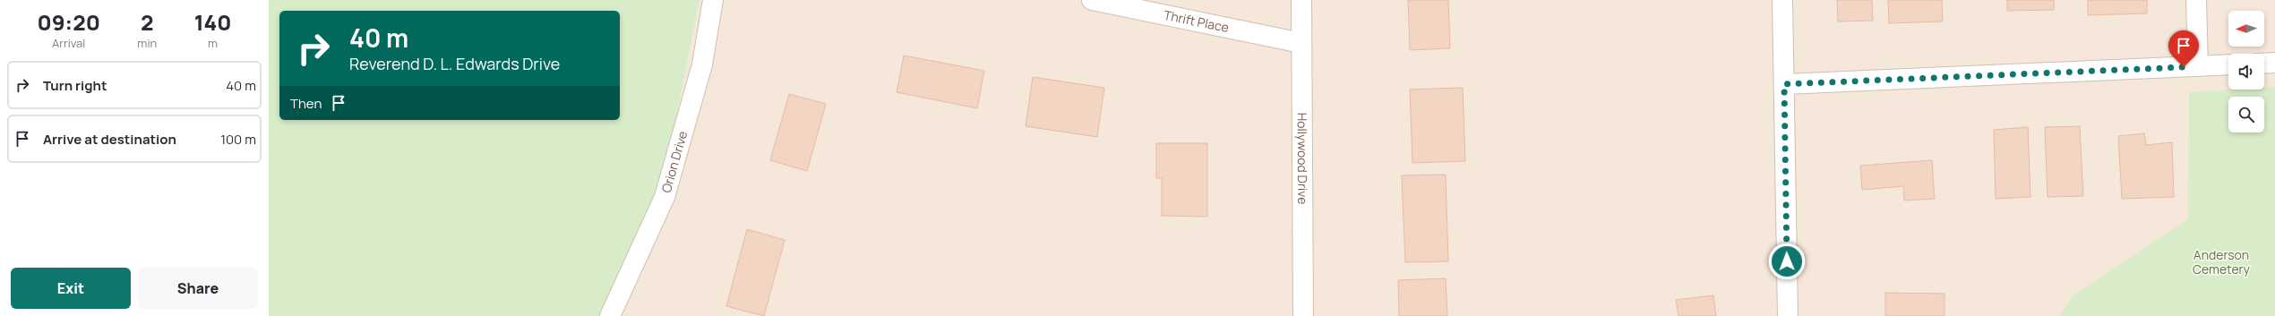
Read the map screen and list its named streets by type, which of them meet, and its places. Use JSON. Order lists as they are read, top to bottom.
{
  "streets": {
    "street": ["Thrift Place", "Hollywood Drive", "Orion Drive"]
  },
  "crossings": [
    ["Thrift Place", "Hollywood Drive"]
  ],
  "parks": ["Anderson Cemetery"],
  "north": "left",
  "page": {
    "eta": [
      "09:20",
      "Arrival",
      "2",
      "min",
      "140",
      "m"
    ],
    "turn": ["40 m", "Reverend D. L. Edwards Drive"],
    "list": [
      {
        "name": "Turn right",
        "value": "40 m"
      },
      {
        "name": "Arrive at destination",
        "value": "100 m"
      }
    ],
    "then": "Then",
    "buttons": ["Exit", "Share"]
  }
}
